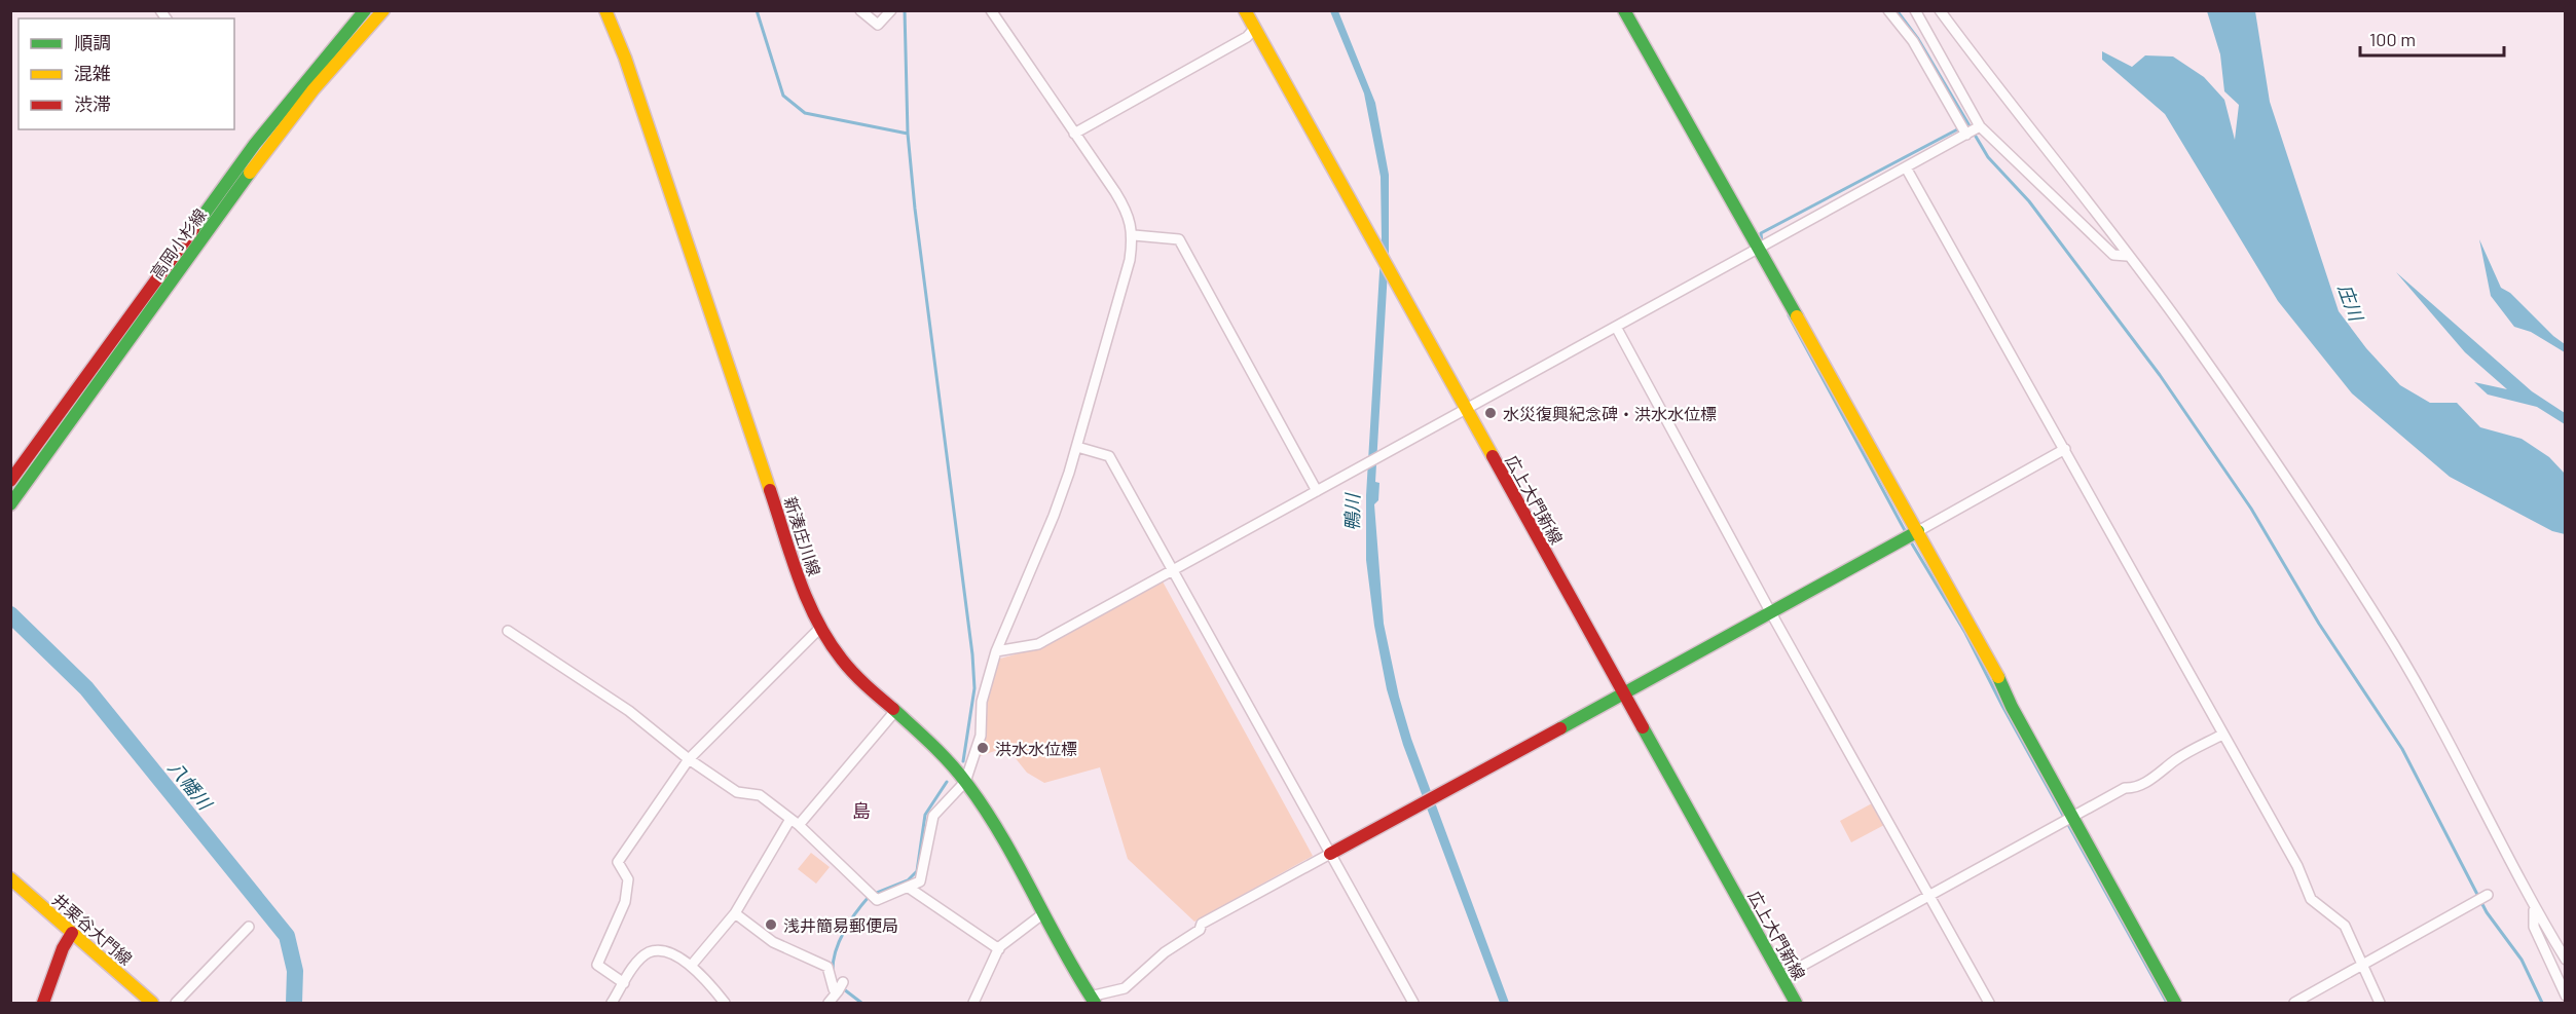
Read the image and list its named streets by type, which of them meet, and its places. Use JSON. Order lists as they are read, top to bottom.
{
  "streets": {
    "main road": [
      "高岡小杉線",
      "広上大門新線",
      "新湊庄川線",
      "井栗谷大門線"
    ]
  },
  "districts": ["島"],
  "water": ["庄川", "鴨川", "八幡川"],
  "places": ["水災復興紀念碑・洪水水位標", "洪水水位標", "浅井簡易郵便局"],
  "legend": ["順調", "混雑", "渋滞"],
  "scale_bar": "100 m"
}
